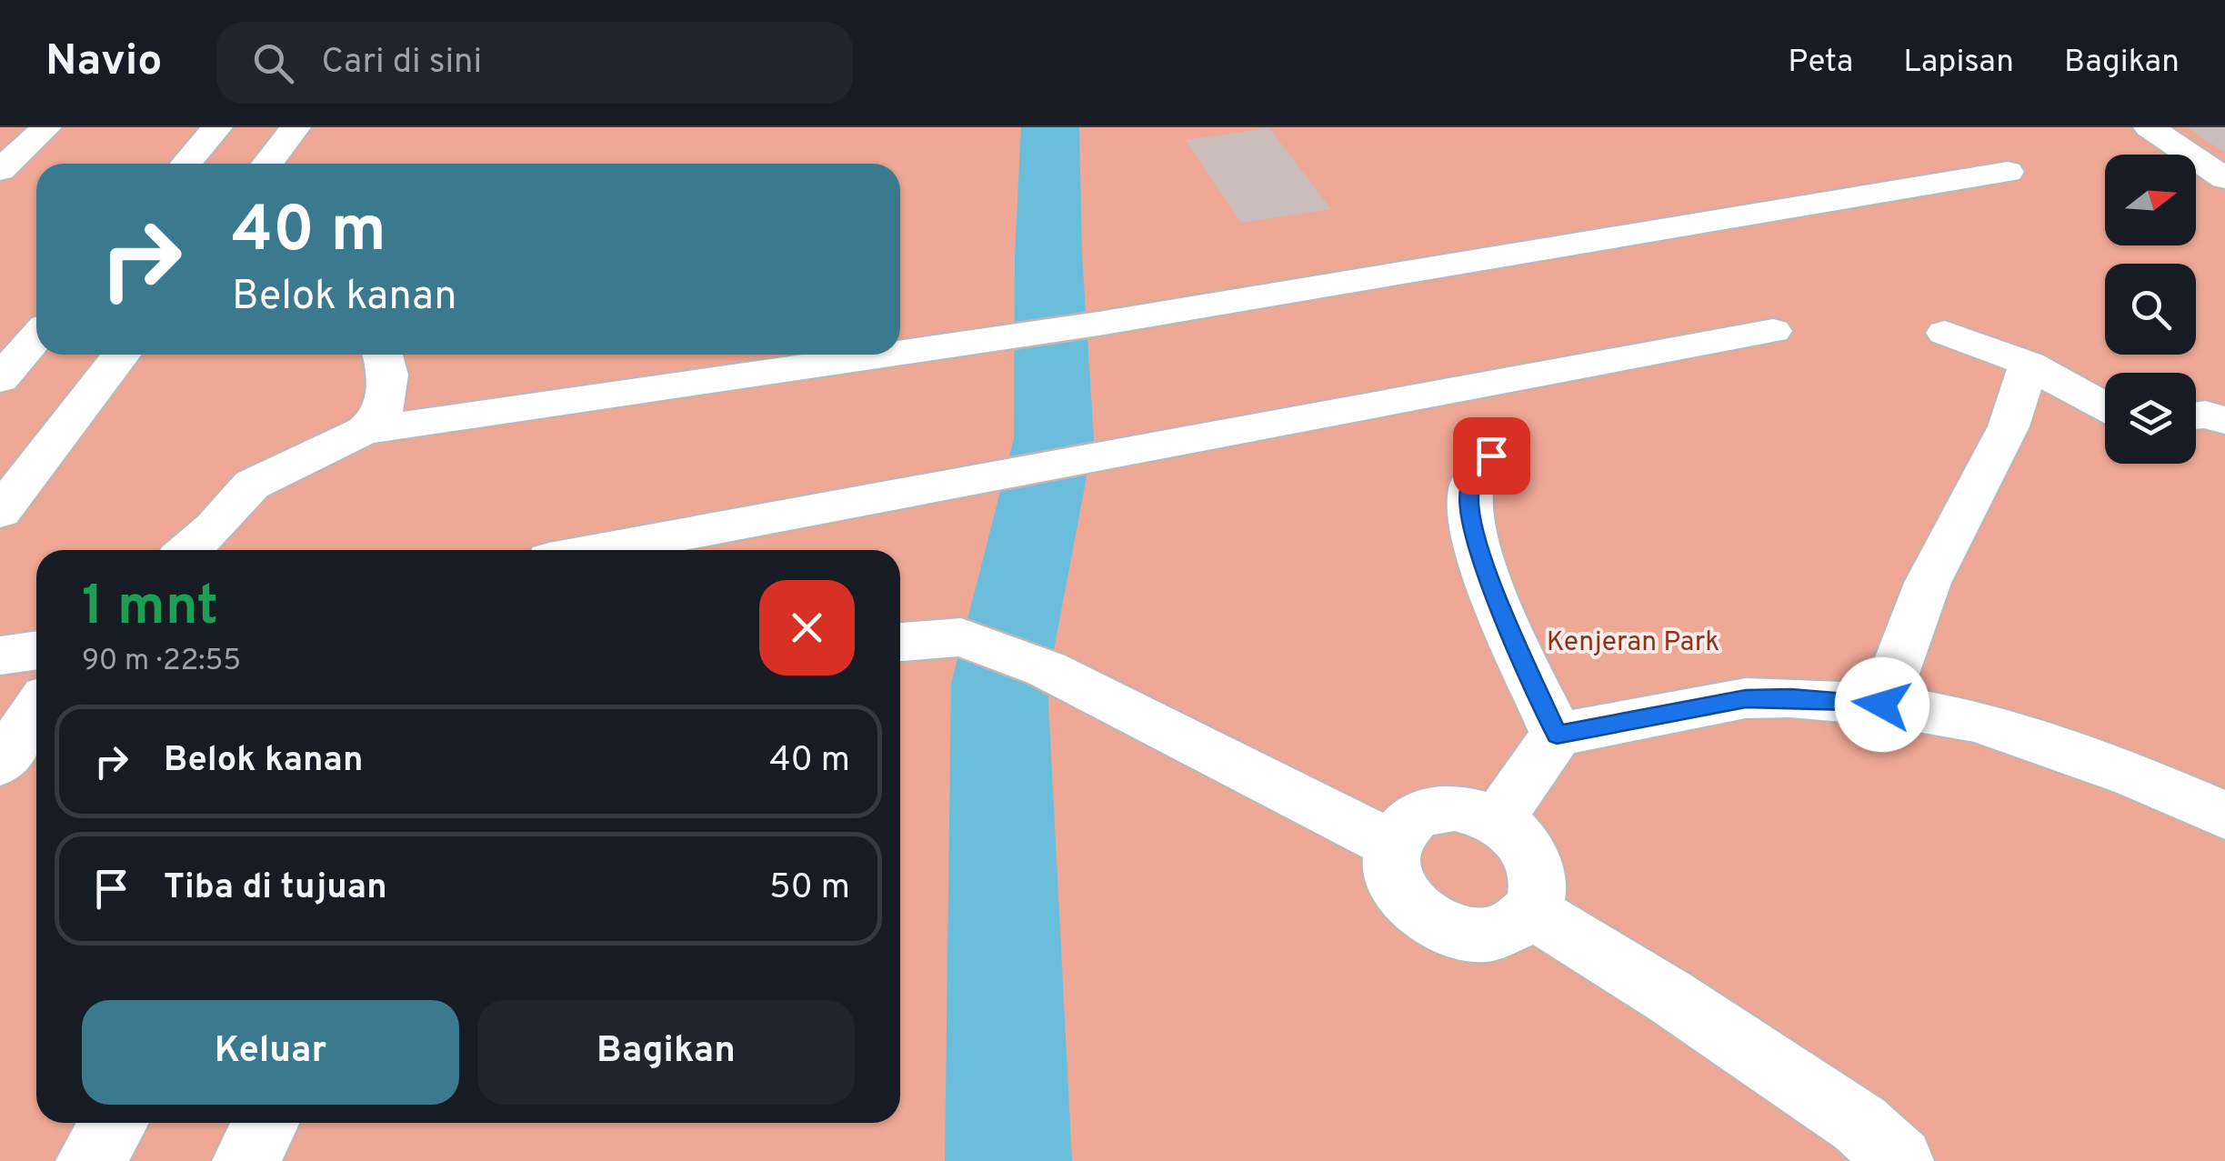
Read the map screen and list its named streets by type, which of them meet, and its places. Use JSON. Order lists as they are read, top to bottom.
{
  "parks": ["Kenjeran Park"],
  "north": "right",
  "page": {
    "header": "Navio",
    "search": "Cari di sini",
    "nav": ["Peta", "Lapisan", "Bagikan"],
    "turn": ["40 m", "Belok kanan"],
    "heading": ["1 mnt", "90 m · 22:55"],
    "list": [
      {
        "name": "Belok kanan",
        "value": "40 m"
      },
      {
        "name": "Tiba di tujuan",
        "value": "50 m"
      }
    ],
    "buttons": ["Keluar", "Bagikan"]
  }
}
